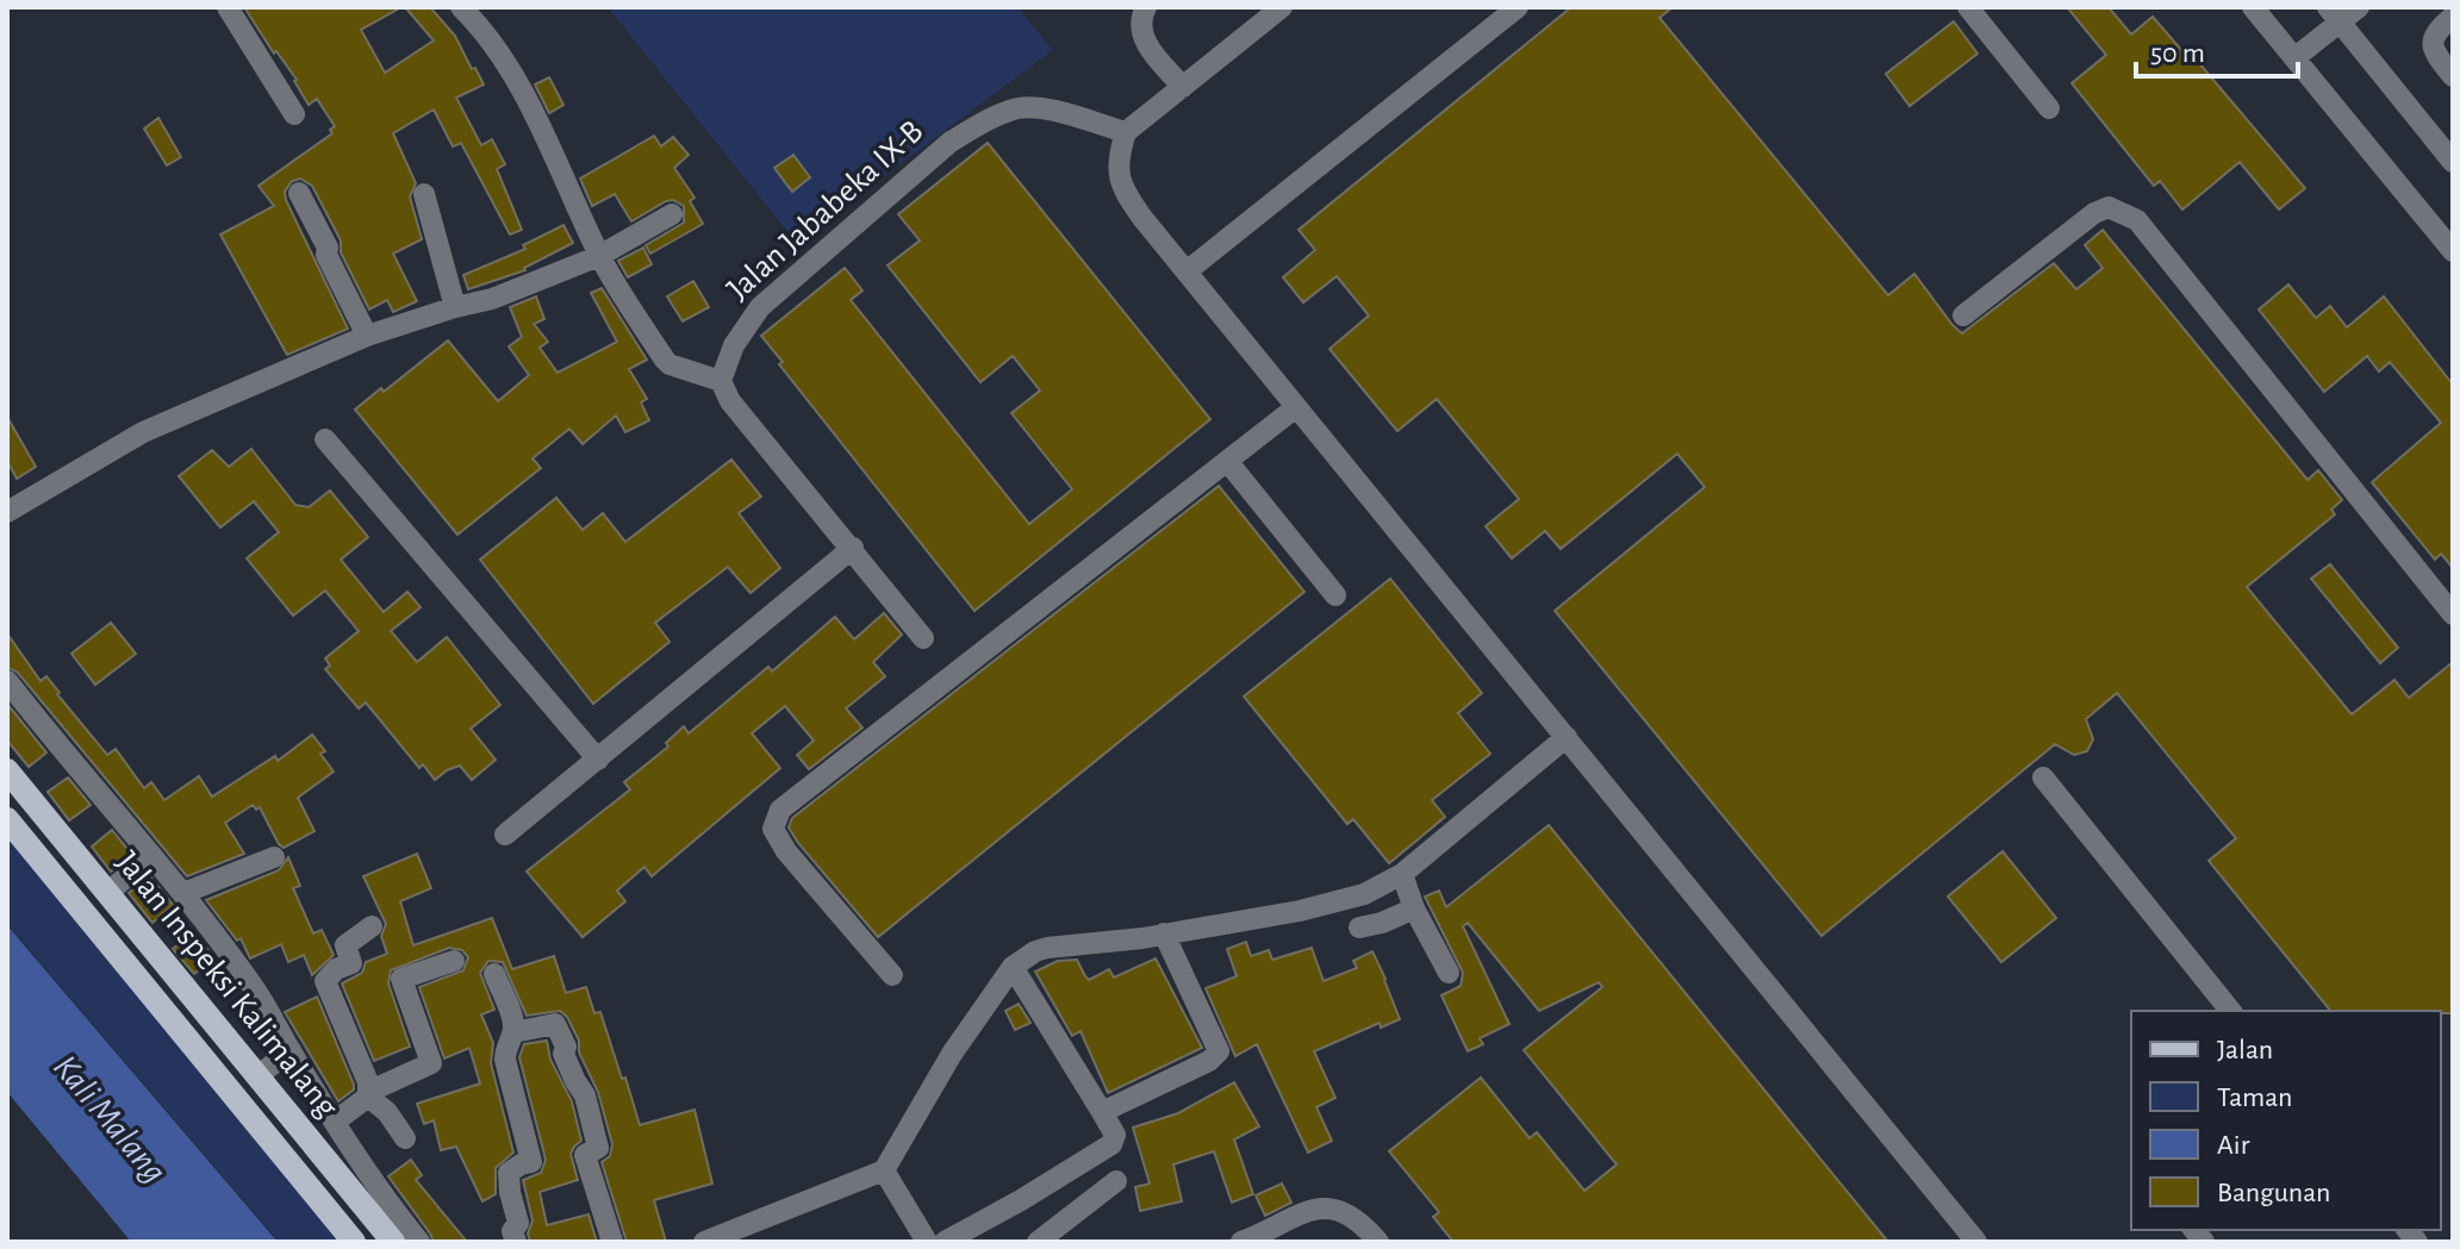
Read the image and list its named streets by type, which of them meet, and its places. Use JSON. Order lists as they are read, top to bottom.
{
  "streets": {
    "main road": ["Jalan Inspeksi Kalimalang"],
    "street": ["Jalan Jababeka IX-B"]
  },
  "water": ["Kali Malang"],
  "legend": [
    "Jalan",
    "Taman",
    "Air",
    "Bangunan"
  ],
  "scale_bar": "50 m"
}
